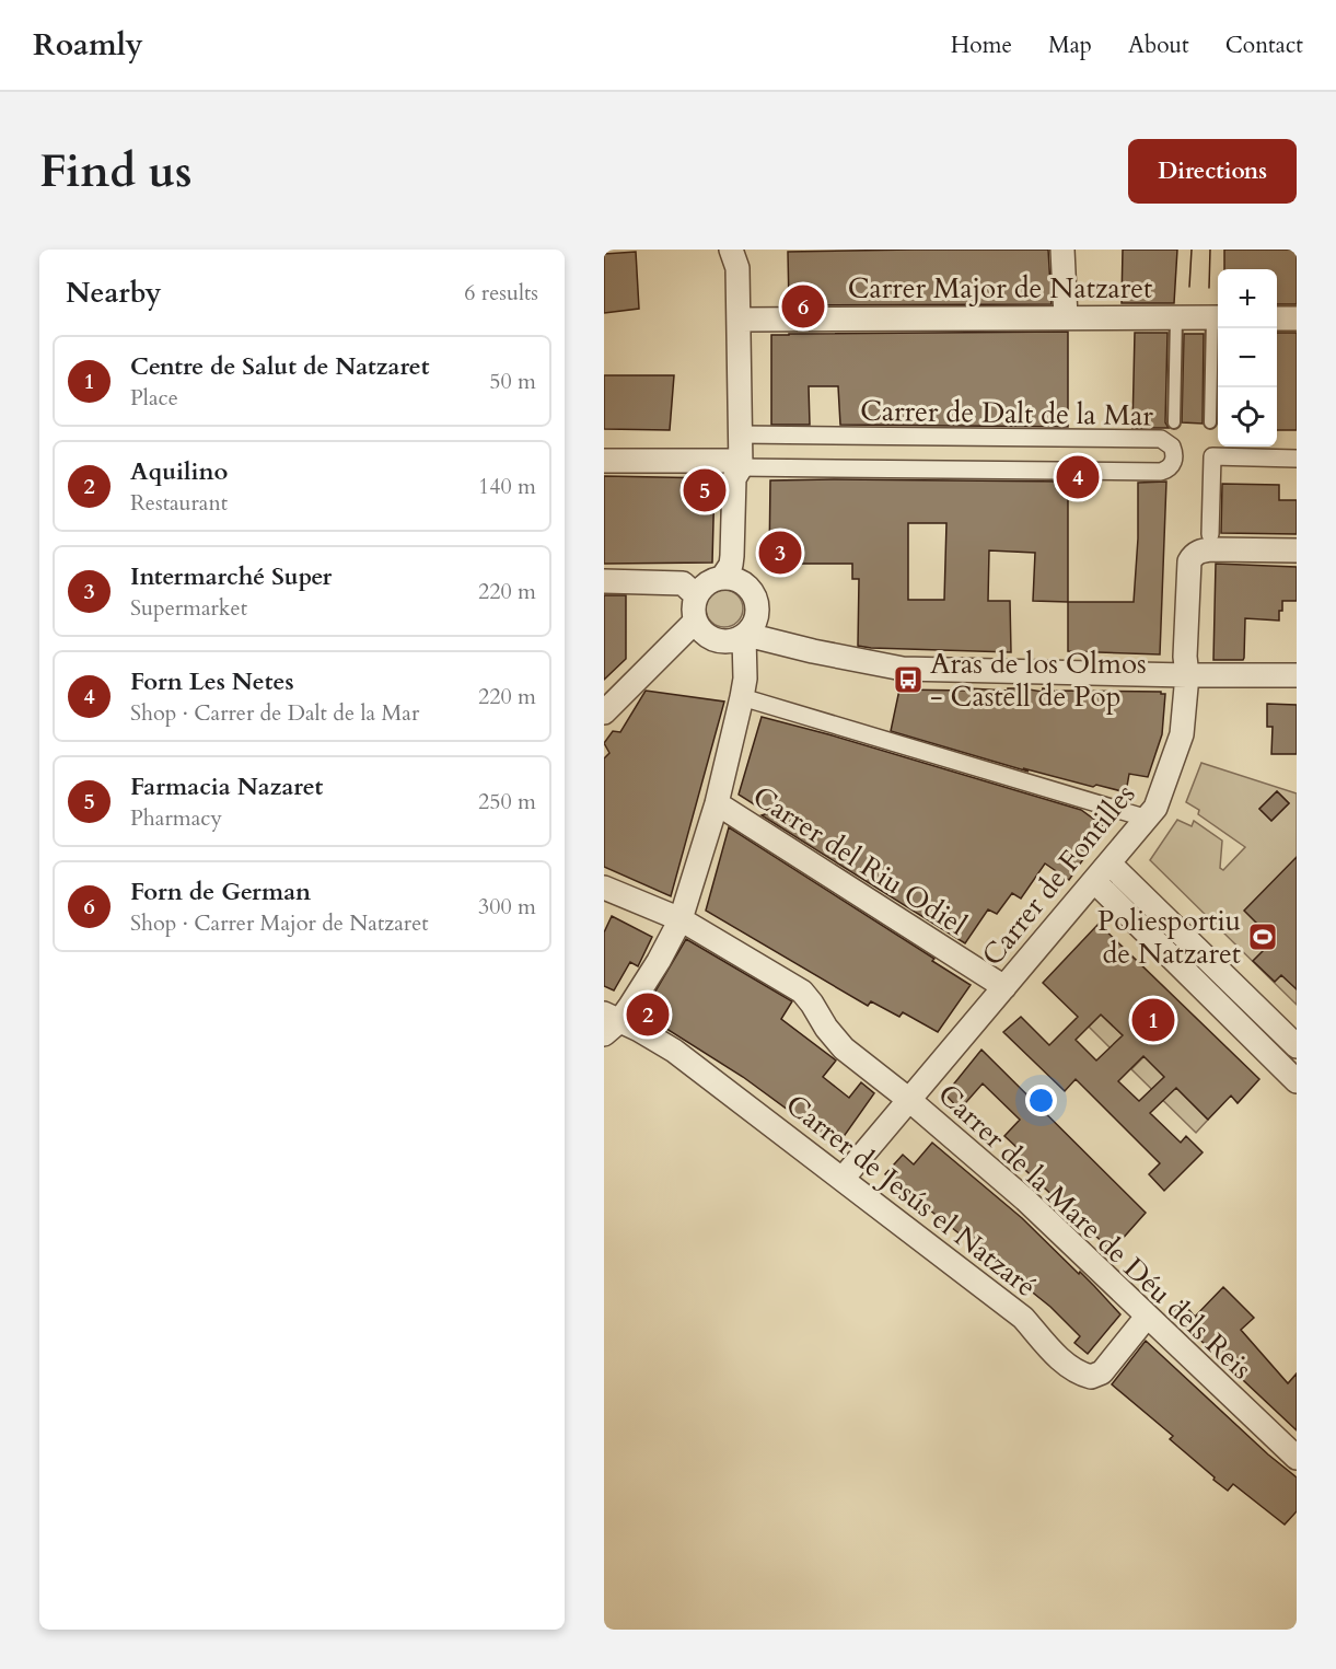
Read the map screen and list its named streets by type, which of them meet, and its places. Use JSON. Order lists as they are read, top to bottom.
{
  "streets": {
    "street": [
      "Carrer Major de Natzaret",
      "Carrer de Dalt de la Mar",
      "Carrer del Riu Odiel",
      "Carrer de Fontilles",
      "Carrer de Jesús el Natzaré",
      "Carrer de la Mare de Déu dels Reis"
    ]
  },
  "crossings": [
    ["Carrer del Riu Odiel", "Carrer de Fontilles"],
    ["Carrer de Fontilles", "Carrer de Jesús el Natzaré"],
    ["Carrer de Fontilles", "Carrer de la Mare de Déu dels Reis"],
    ["Carrer de Jesús el Natzaré", "Carrer de la Mare de Déu dels Reis"]
  ],
  "places": {
    "bus stop": ["Aras de los Olmos - Castell de Pop"],
    "sports": ["Poliesportiu de Natzaret"]
  },
  "page": {
    "header": "Roamly",
    "nav": [
      "Home",
      "Map",
      "About",
      "Contact"
    ],
    "buttons": "Directions",
    "title": "Find us",
    "heading": ["Nearby", "6 results"],
    "map_buttons": ["+", "−"],
    "pins": [
      "6",
      "4",
      "5",
      "3",
      "2",
      "1"
    ],
    "list": [
      {
        "mark": "1",
        "name": "Centre de Salut de Natzaret",
        "note": "Place",
        "value": "50 m"
      },
      {
        "mark": "2",
        "name": "Aquilino",
        "note": "Restaurant",
        "value": "140 m"
      },
      {
        "mark": "3",
        "name": "Intermarché Super",
        "note": "Supermarket",
        "value": "220 m"
      },
      {
        "mark": "4",
        "name": "Forn Les Netes",
        "note": "Shop · Carrer de Dalt de la Mar",
        "value": "220 m"
      },
      {
        "mark": "5",
        "name": "Farmacia Nazaret",
        "note": "Pharmacy",
        "value": "250 m"
      },
      {
        "mark": "6",
        "name": "Forn de German",
        "note": "Shop · Carrer Major de Natzaret",
        "value": "300 m"
      }
    ]
  }
}
